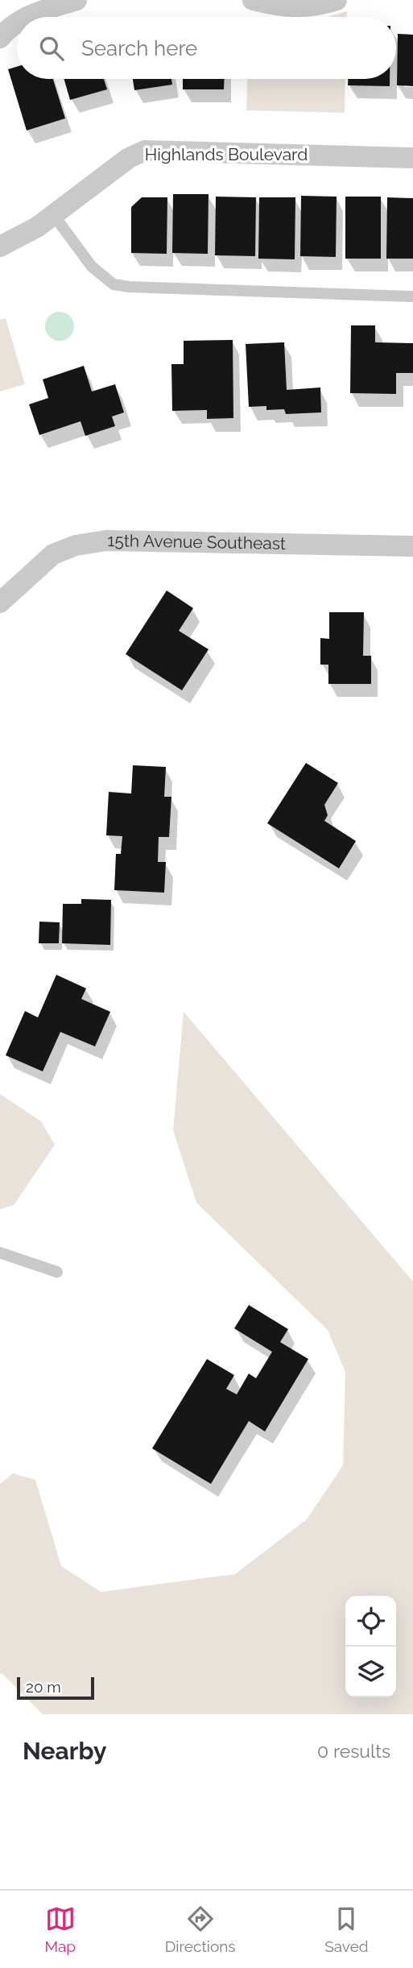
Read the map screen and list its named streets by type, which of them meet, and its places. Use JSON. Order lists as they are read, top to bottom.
{
  "streets": {
    "street": ["Highlands Boulevard", "15th Avenue Southeast"]
  },
  "scale_bar": "20 m",
  "page": {
    "search": "Search here",
    "scale": "20 m",
    "heading": ["Nearby", "0 results"],
    "nav": ["Map", "Directions", "Saved"]
  }
}
